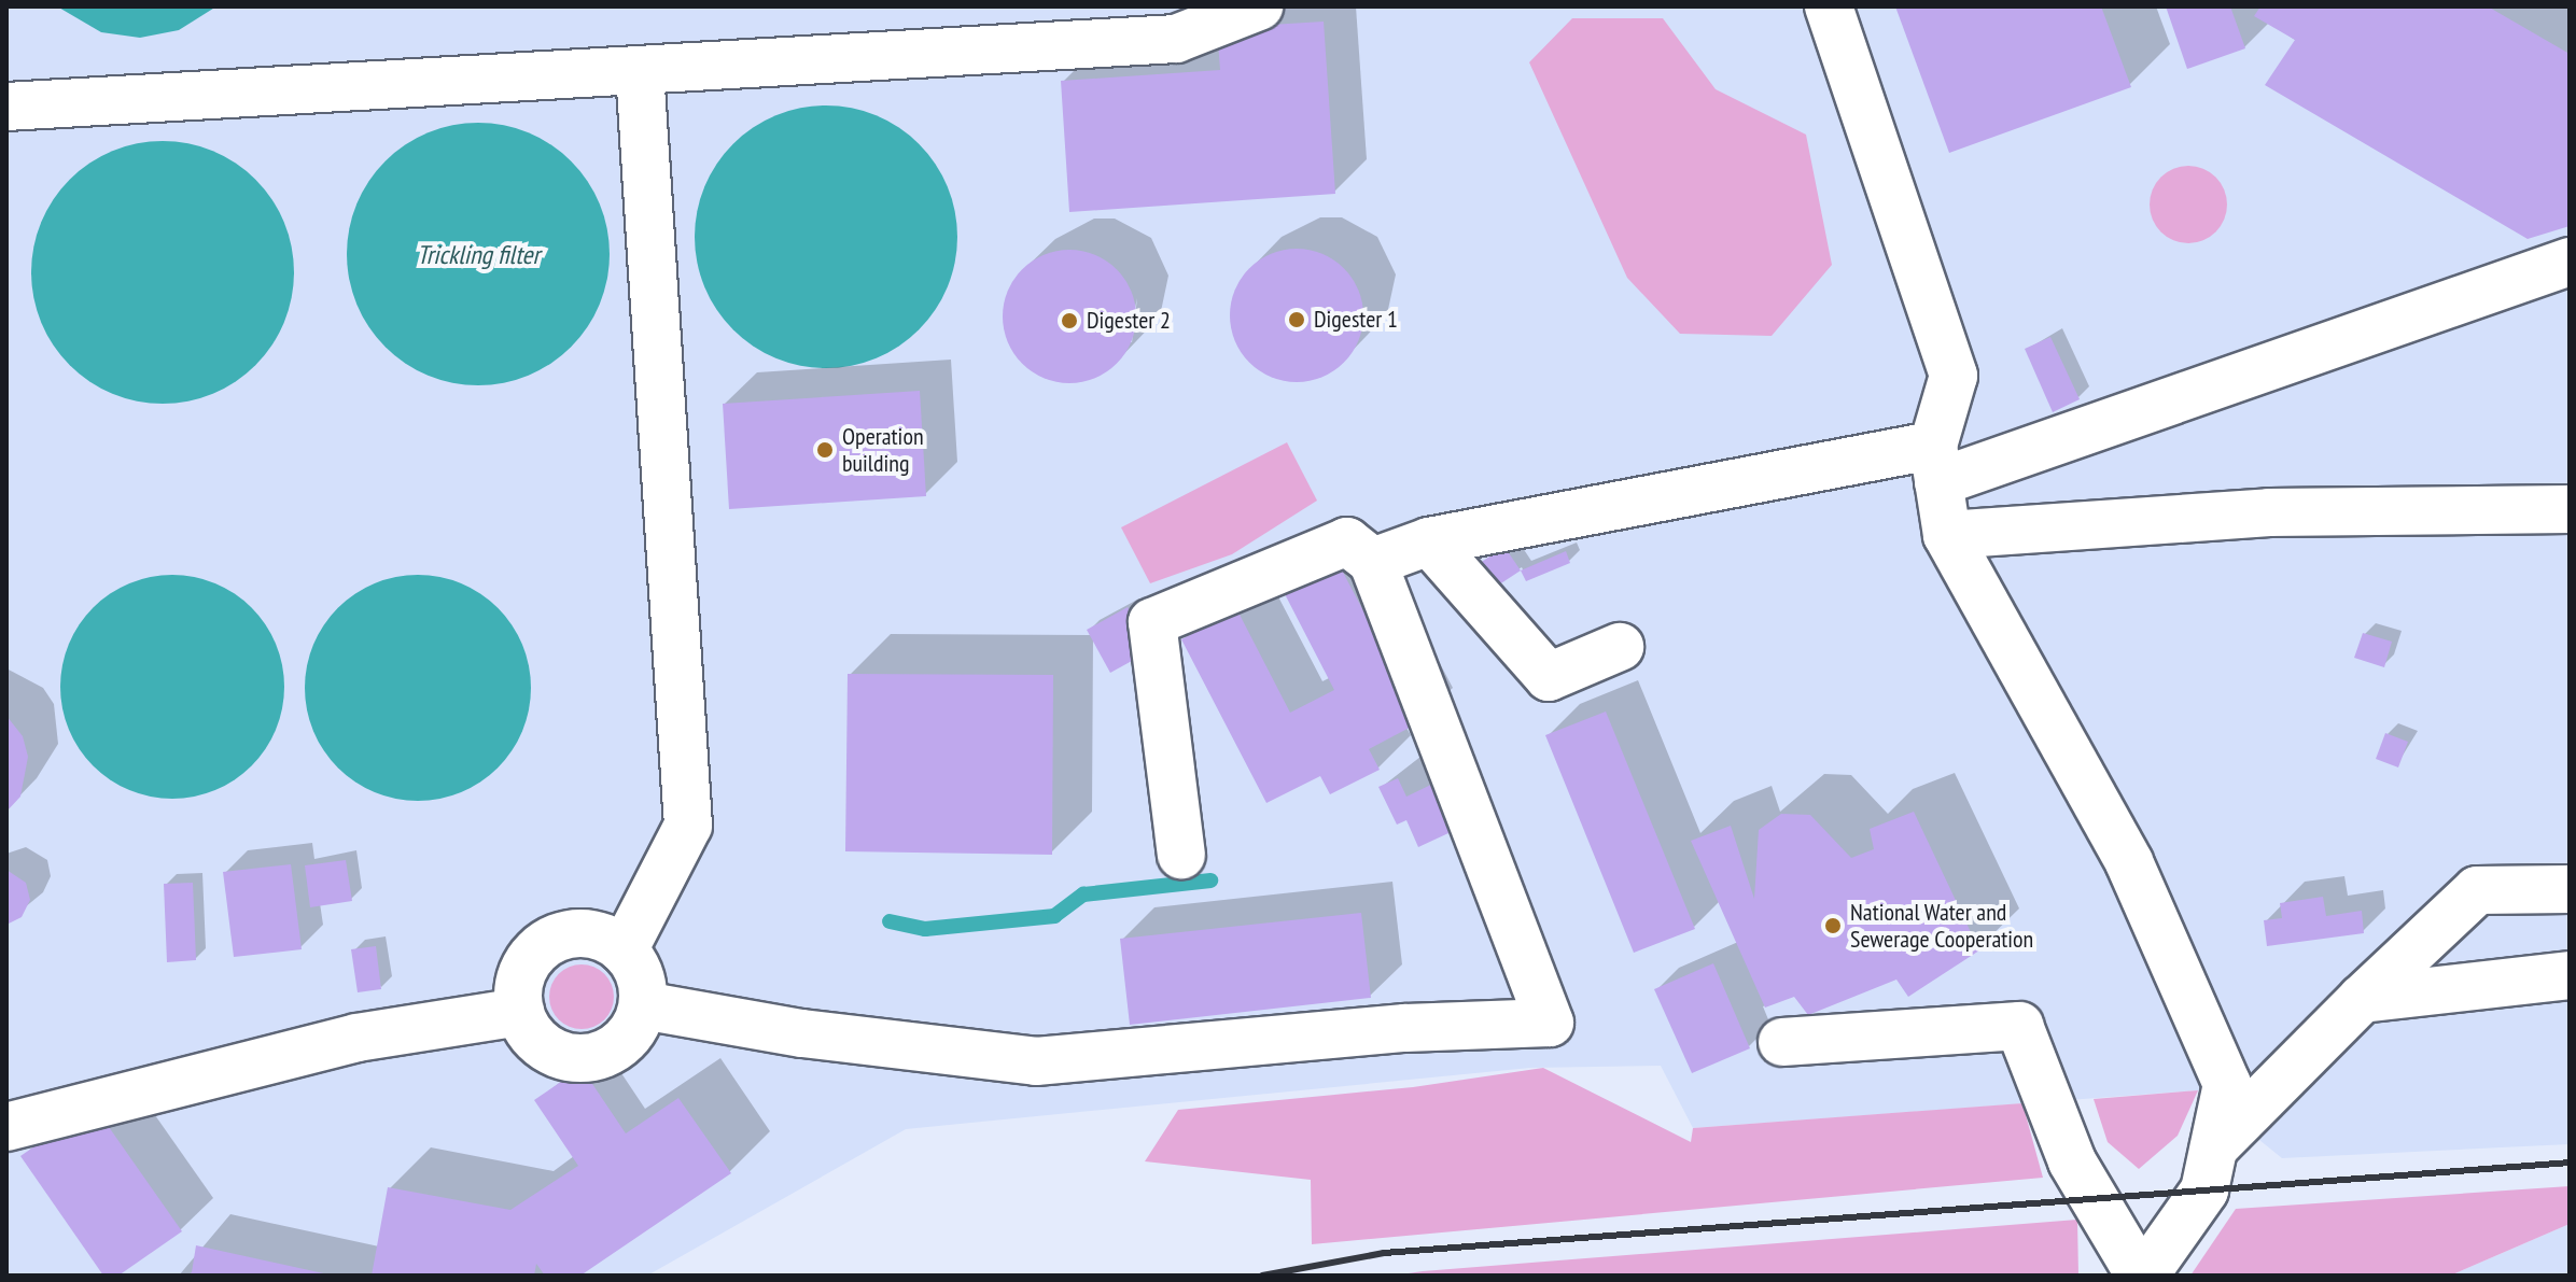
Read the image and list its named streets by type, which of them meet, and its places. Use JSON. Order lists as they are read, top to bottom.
{
  "water": ["Trickling filter"],
  "places": [
    "Digester 1",
    "Digester 2",
    "Operation building",
    "National Water and Sewerage Cooperation"
  ]
}
